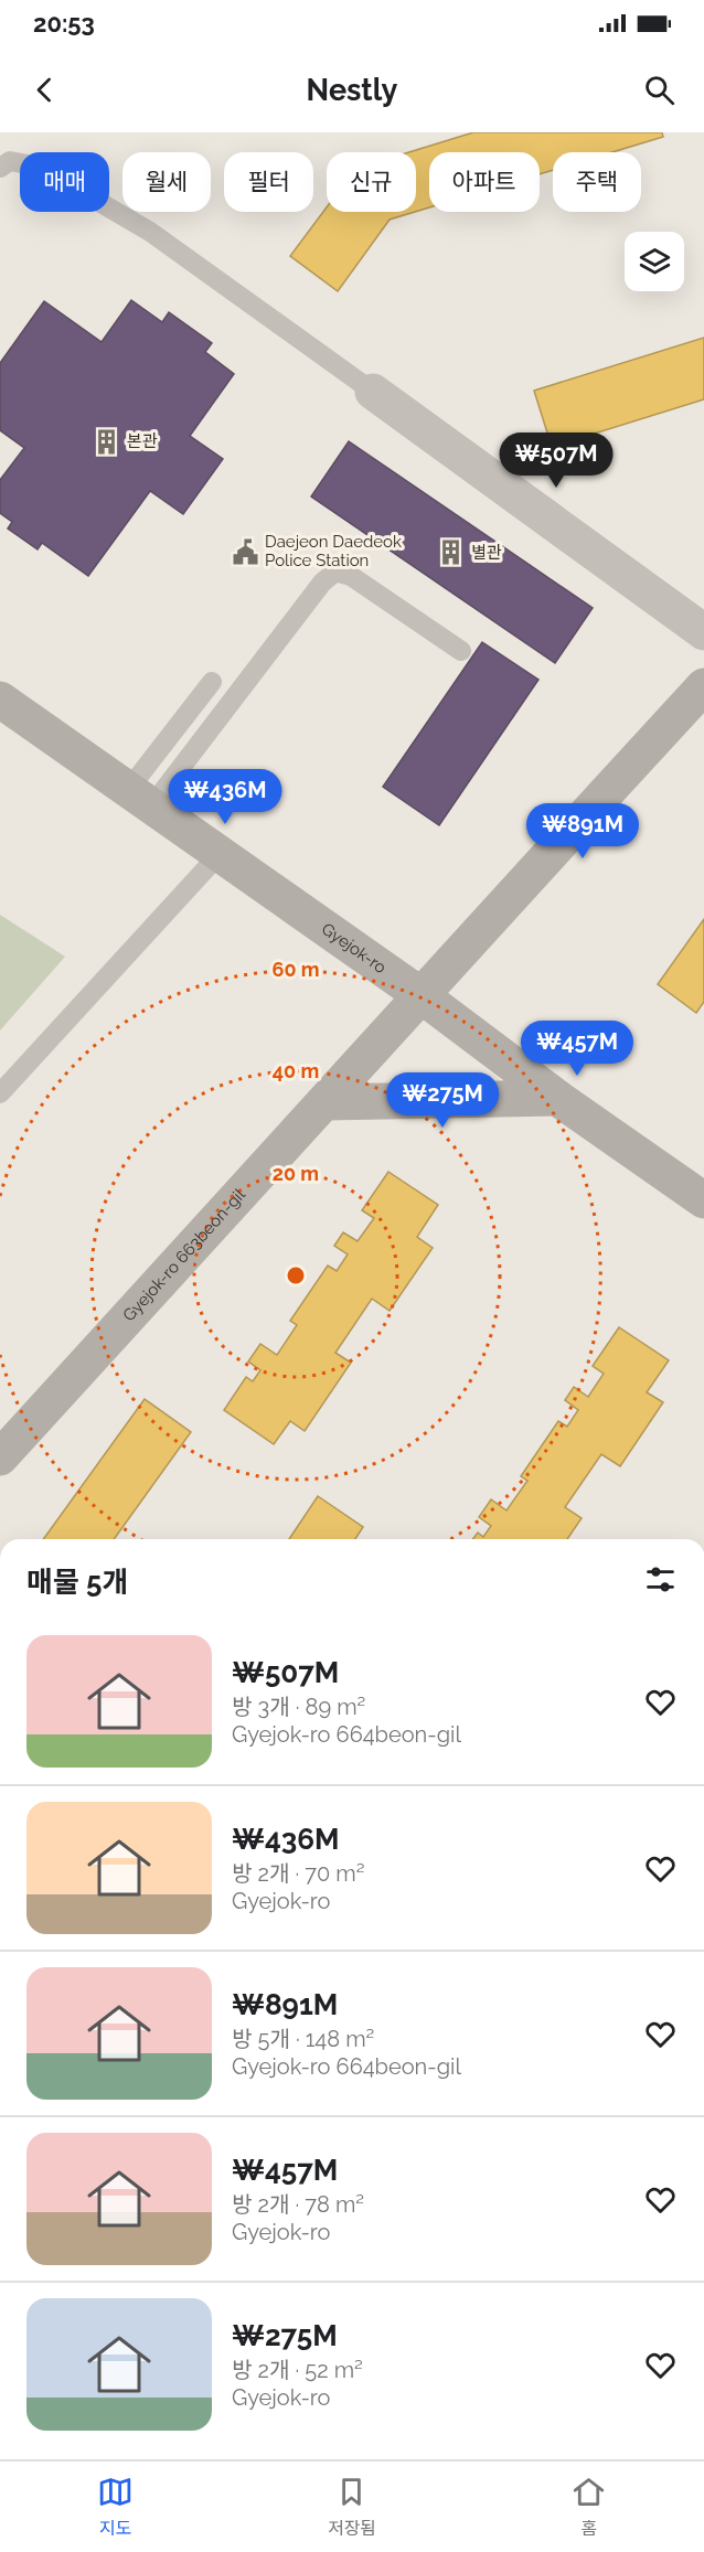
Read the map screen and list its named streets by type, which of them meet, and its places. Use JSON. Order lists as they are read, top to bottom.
{
  "streets": {
    "main road": ["Gyejok-ro", "Gyejok-ro 663beon-gil"]
  },
  "crossings": [
    ["Gyejok-ro", "Gyejok-ro 663beon-gil"]
  ],
  "places": {
    "building": ["본관", "별관"],
    "public building": ["Daejeon Daedeok Police Station"]
  },
  "page": {
    "status": "20:53",
    "header": "Nestly",
    "chip": [
      "매매",
      "월세",
      "필터",
      "신규",
      "아파트",
      "주택"
    ],
    "price": [
      "₩507M",
      "₩436M",
      "₩891M",
      "₩457M",
      "₩275M"
    ],
    "heading": "매물 5개",
    "list": [
      {
        "name": "₩507M",
        "note": "방 3개 · 89 m² · Gyejok-ro 664beon-gil"
      },
      {
        "name": "₩436M",
        "note": "방 2개 · 70 m² · Gyejok-ro"
      },
      {
        "name": "₩891M",
        "note": "방 5개 · 148 m² · Gyejok-ro 664beon-gil"
      },
      {
        "name": "₩457M",
        "note": "방 2개 · 78 m² · Gyejok-ro"
      },
      {
        "name": "₩275M",
        "note": "방 2개 · 52 m² · Gyejok-ro"
      }
    ],
    "tabs": ["지도", "저장됨", "홈"]
  },
  "rings": ["60 m", "40 m", "20 m"]
}
